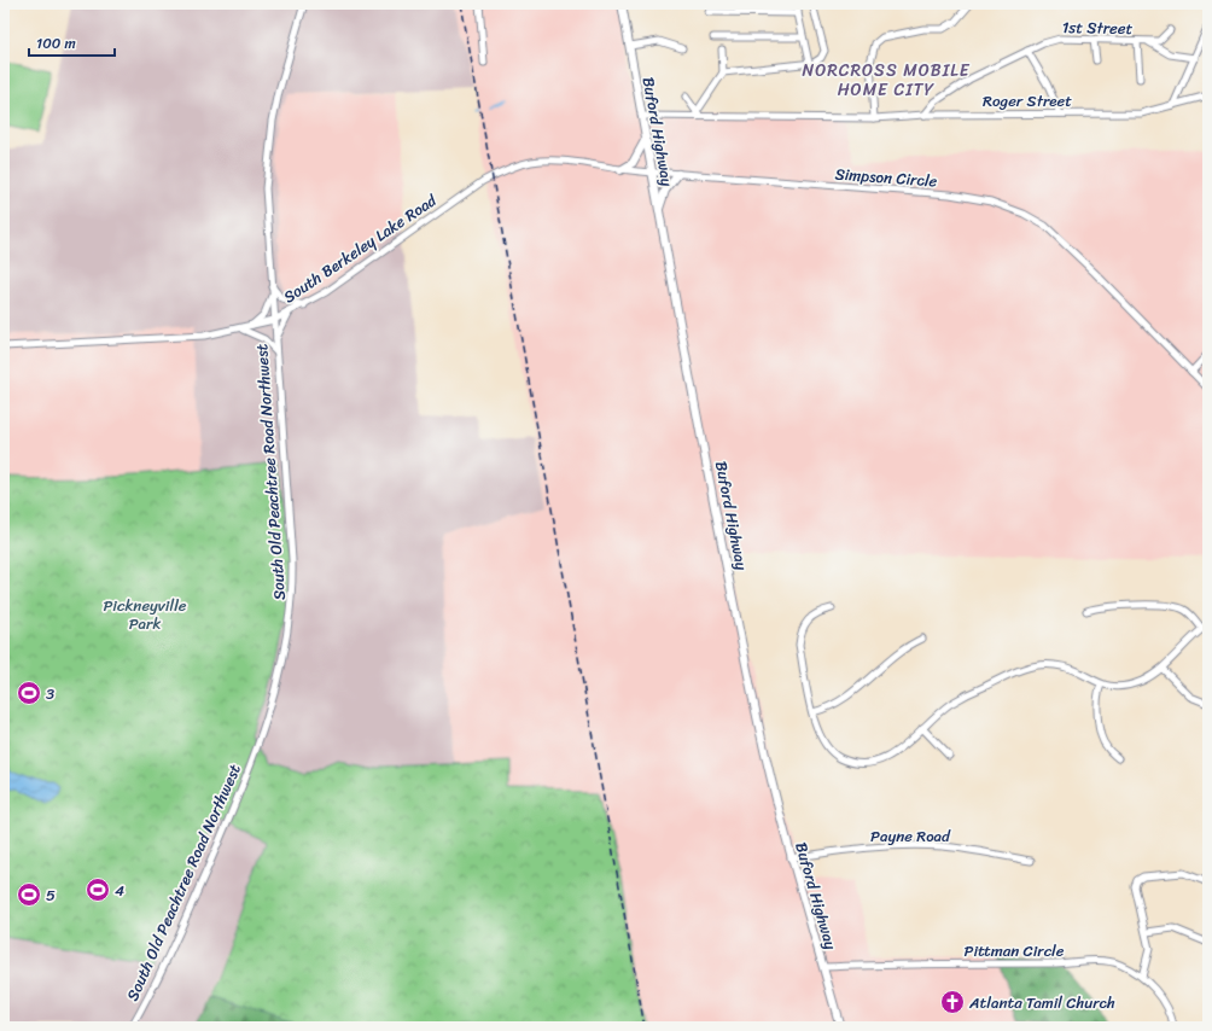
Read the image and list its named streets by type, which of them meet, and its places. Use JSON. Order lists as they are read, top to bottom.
{
  "streets": {
    "main road": ["Buford Highway"],
    "street": [
      "1st Street",
      "Roger Street",
      "Simpson Circle",
      "South Berkeley Lake Road",
      "South Old Peachtree Road Northwest",
      "Payne Road",
      "Pittman Circle"
    ]
  },
  "crossings": [
    ["1st Street", "Roger Street"],
    ["Roger Street", "Buford Highway"],
    ["Buford Highway", "Simpson Circle"],
    ["Buford Highway", "Payne Road"],
    ["Buford Highway", "Pittman Circle"],
    ["Simpson Circle", "South Berkeley Lake Road"],
    ["South Berkeley Lake Road", "South Old Peachtree Road Northwest"]
  ],
  "districts": ["NORCROSS MOBILE HOME CITY"],
  "parks": ["Pickneyville Park"],
  "places": {
    "sports": ["3", "4", "5"],
    "church": ["Atlanta Tamil Church"]
  },
  "scale_bar": "100 m"
}
